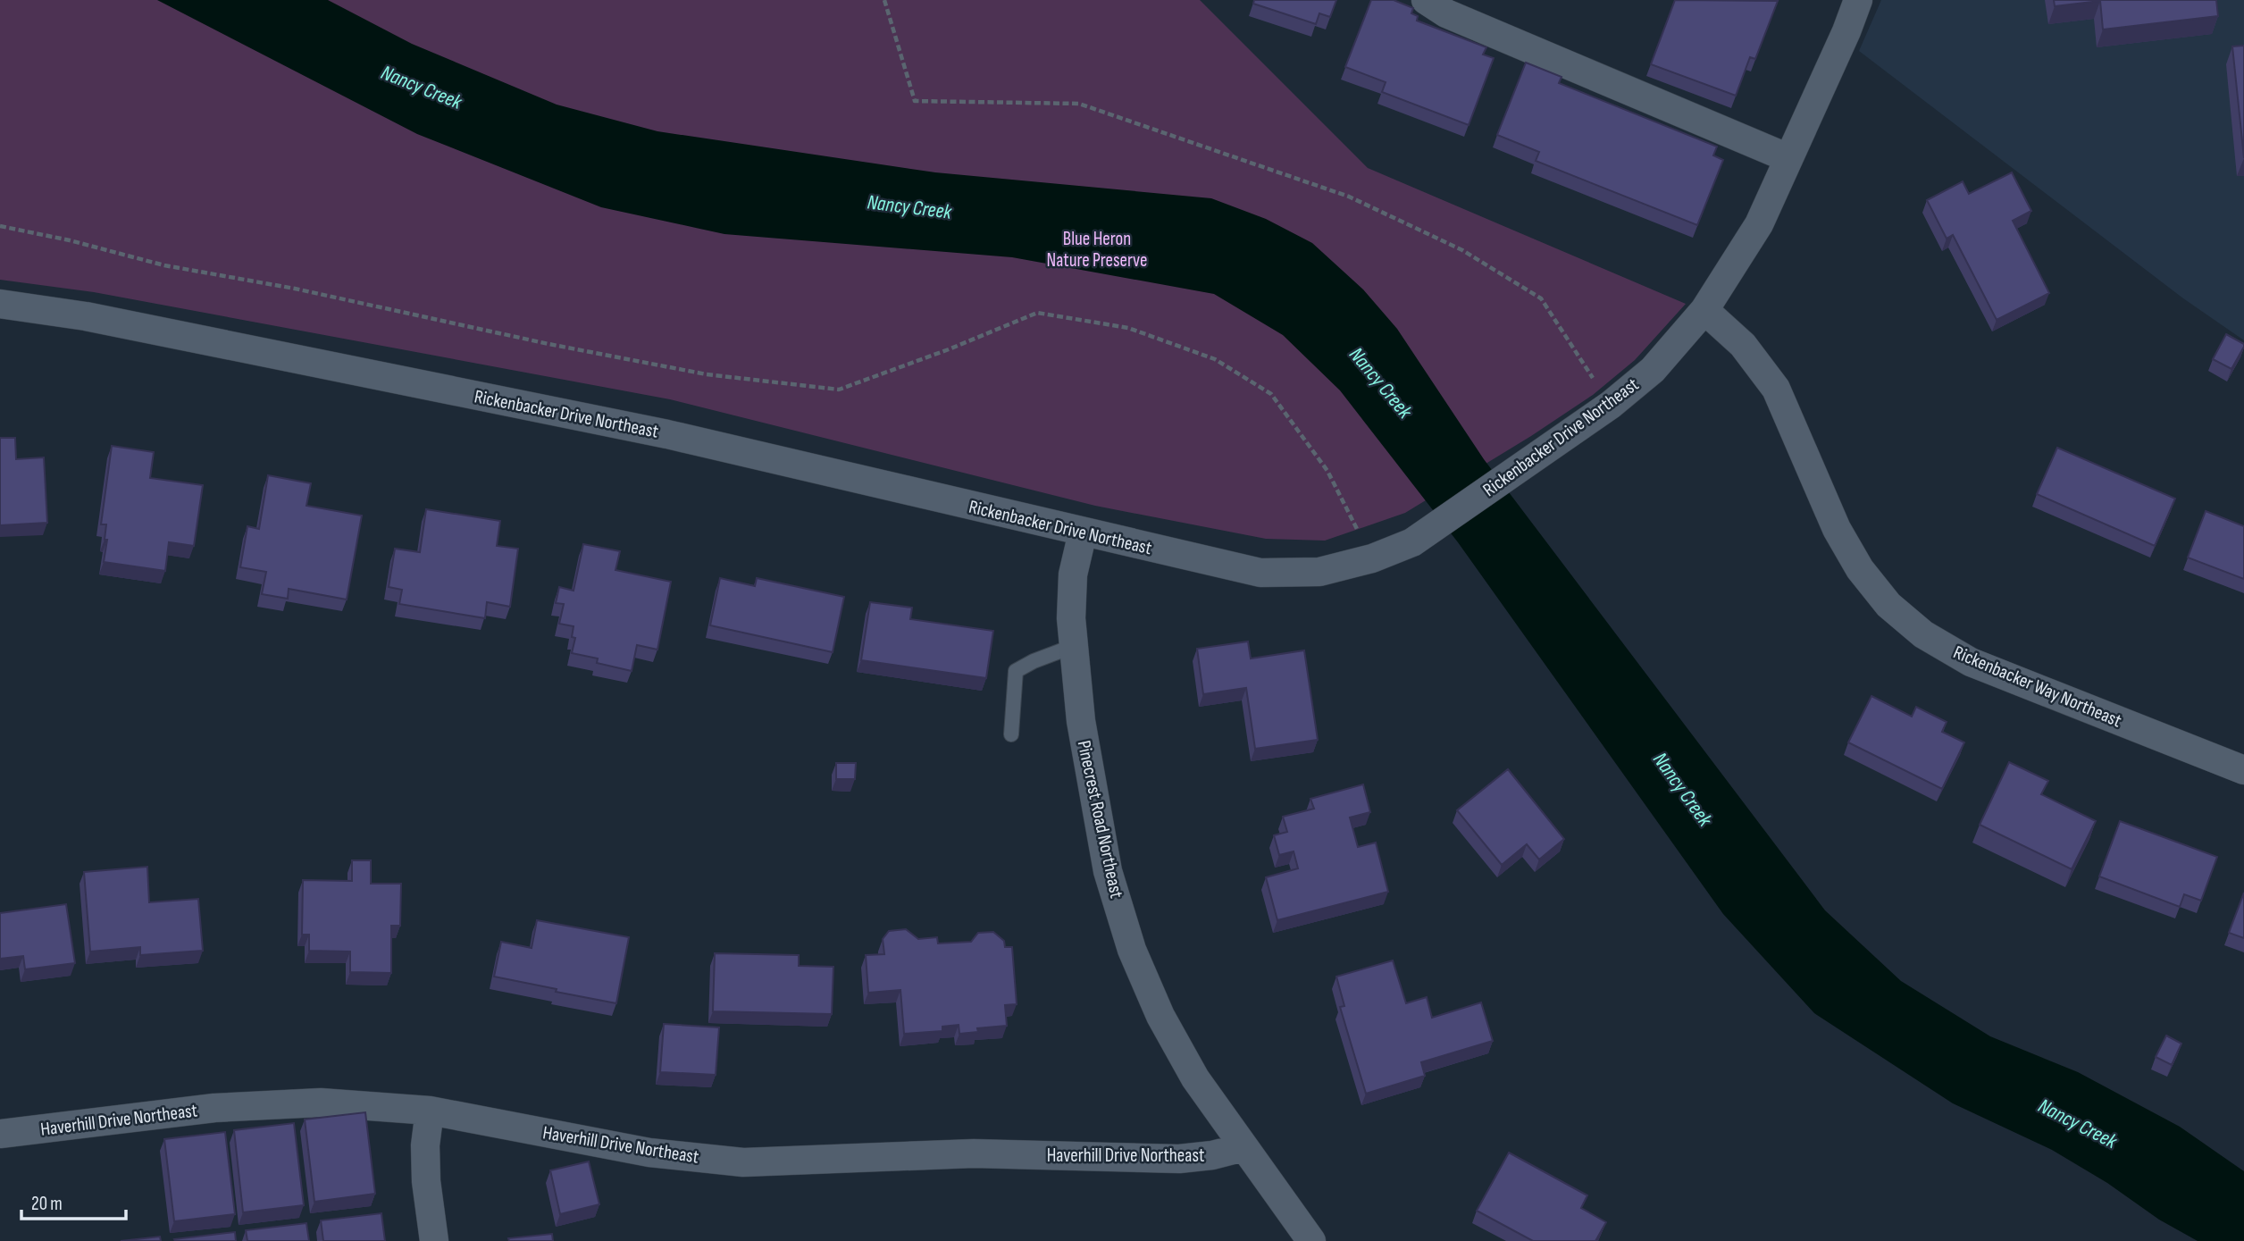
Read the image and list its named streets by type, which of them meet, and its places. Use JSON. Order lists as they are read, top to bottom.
{
  "streets": {
    "street": [
      "Rickenbacker Drive Northeast",
      "Rickenbacker Way Northeast",
      "Pinecrest Road Northeast",
      "Haverhill Drive Northeast"
    ]
  },
  "crossings": [
    ["Rickenbacker Drive Northeast", "Rickenbacker Way Northeast"],
    ["Rickenbacker Drive Northeast", "Pinecrest Road Northeast"],
    ["Pinecrest Road Northeast", "Haverhill Drive Northeast"]
  ],
  "water": ["Nancy Creek"],
  "parks": ["Blue Heron Nature Preserve"],
  "scale_bar": "20 m"
}
